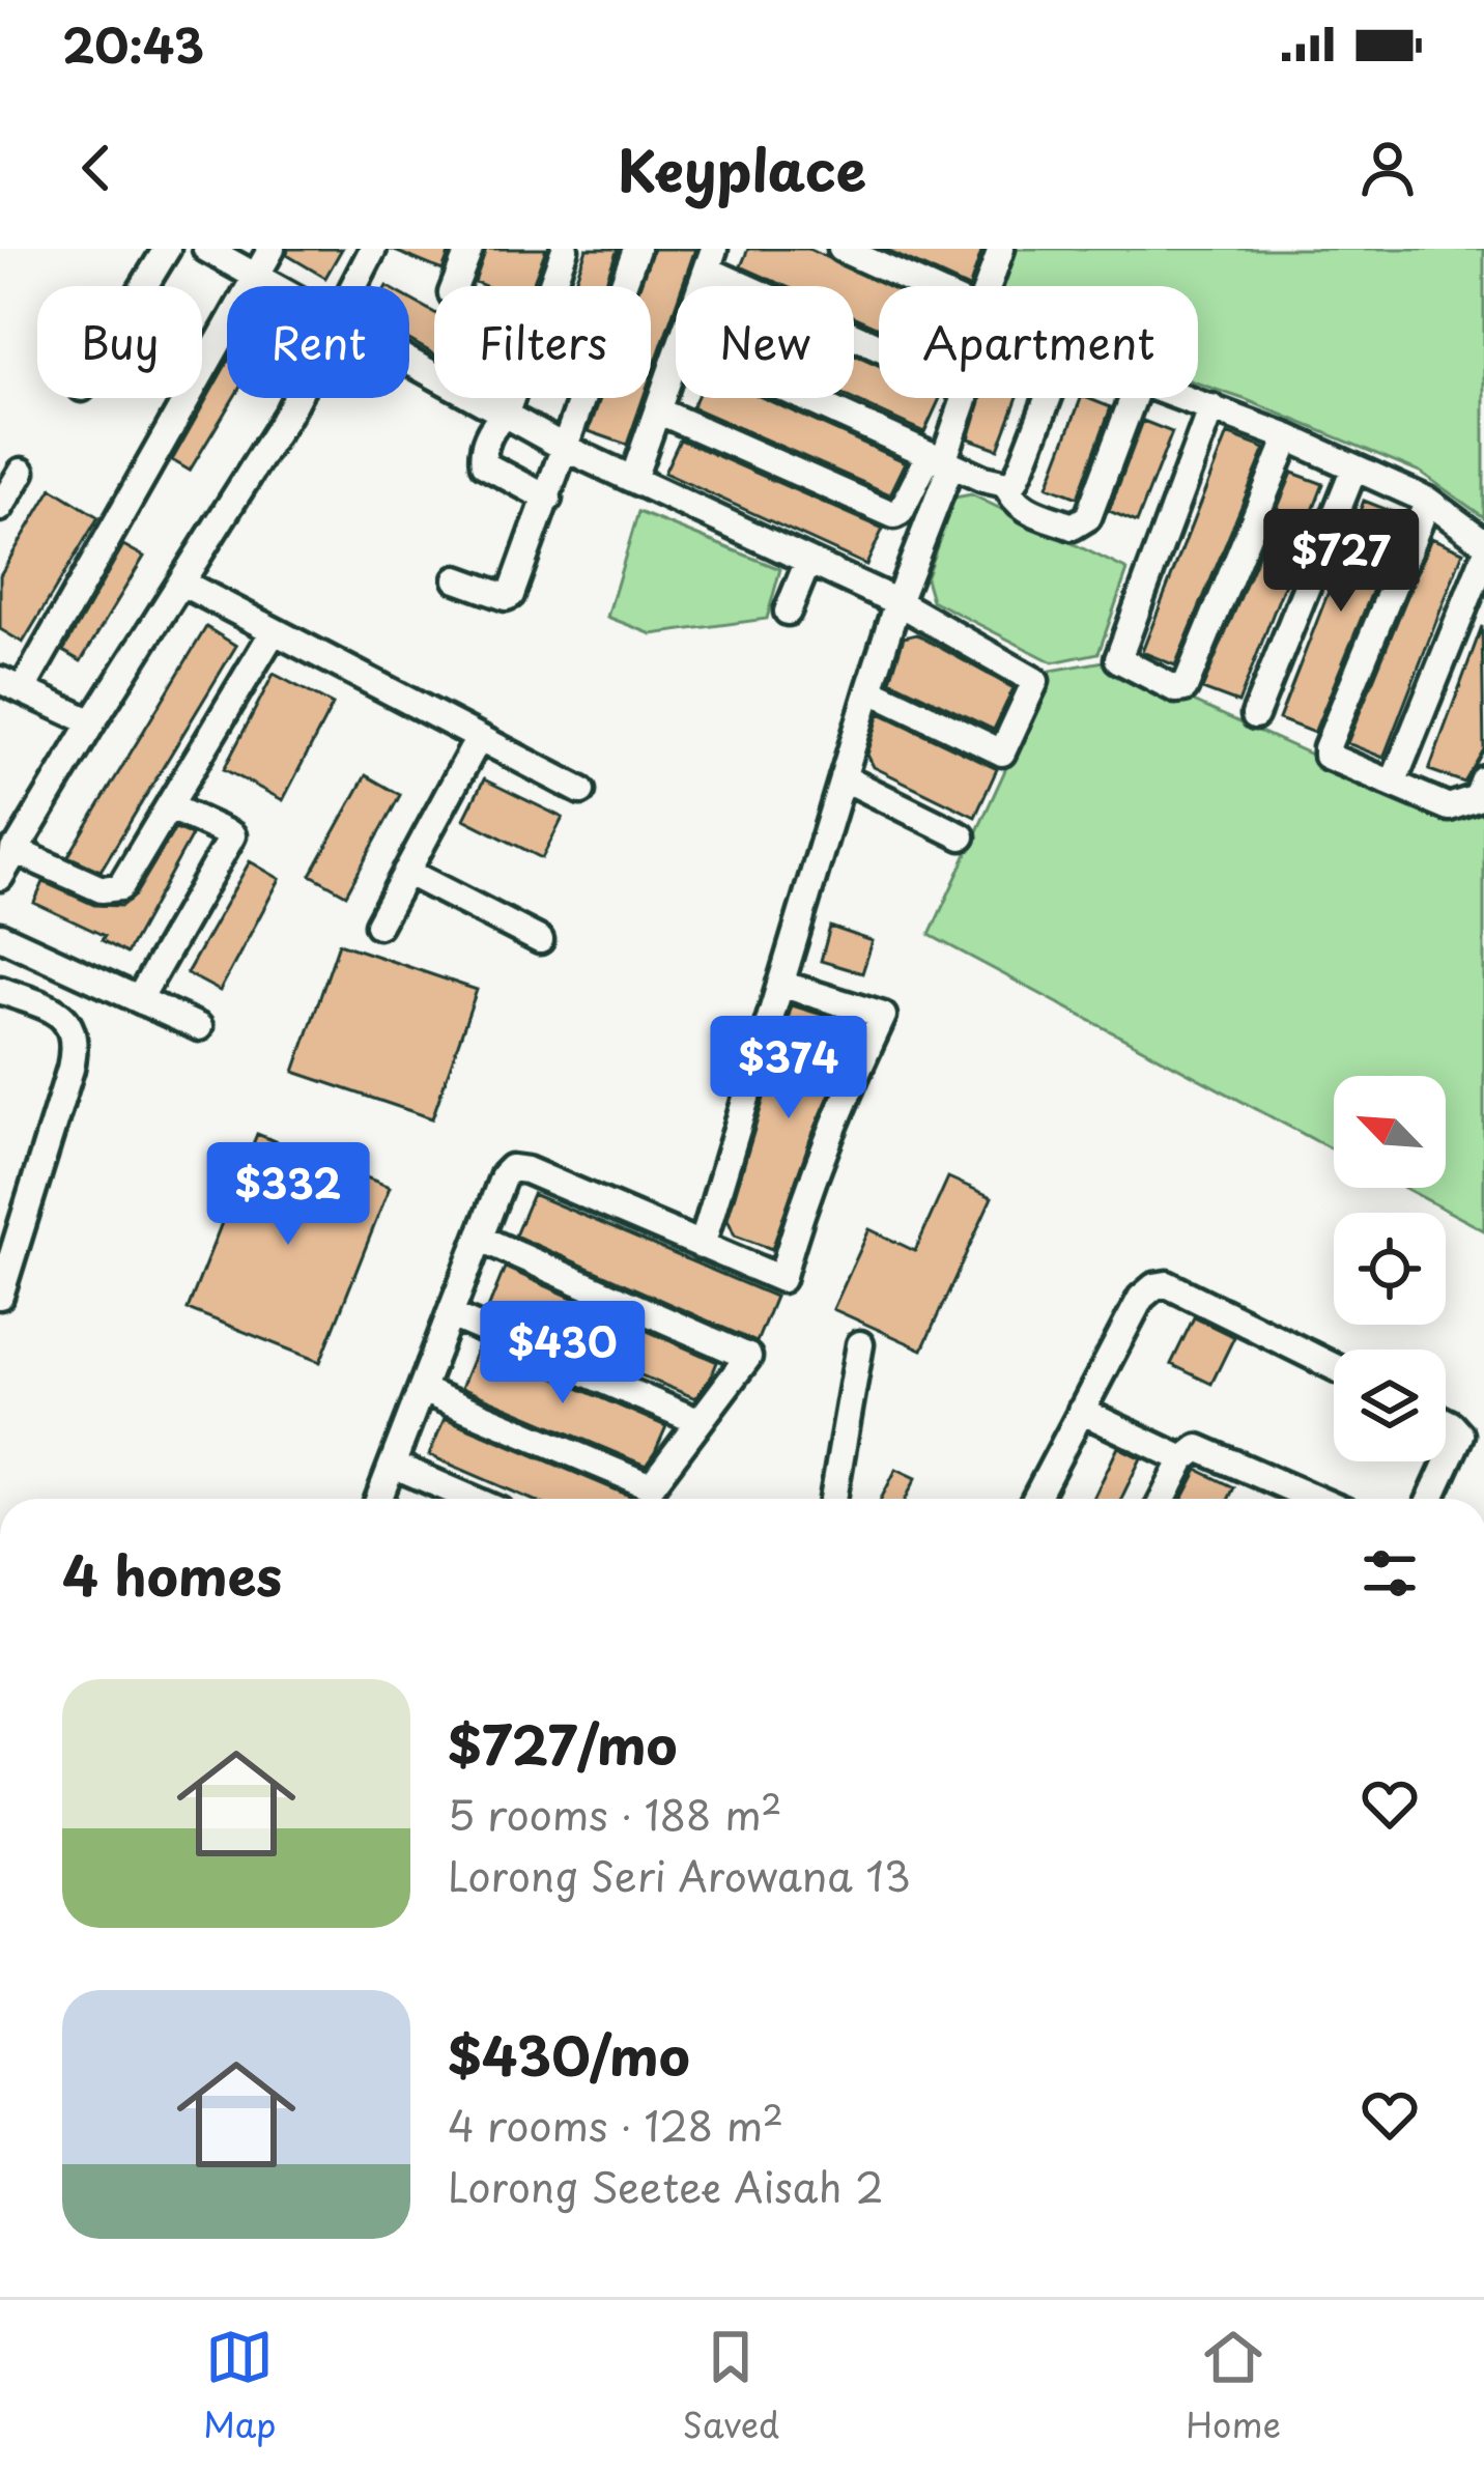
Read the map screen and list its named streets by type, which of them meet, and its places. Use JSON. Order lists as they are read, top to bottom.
{
  "north": "top left",
  "page": {
    "status": "20:43",
    "header": "Keyplace",
    "chip": [
      "Buy",
      "Rent",
      "Filters",
      "New",
      "Apartment"
    ],
    "price": [
      "$727",
      "$374",
      "$332",
      "$430"
    ],
    "heading": "4 homes",
    "list": [
      {
        "name": "$727/mo",
        "note": "5 rooms · 188 m² · Lorong Seri Arowana 13"
      },
      {
        "name": "$430/mo",
        "note": "4 rooms · 128 m² · Lorong Seetee Aisah 2"
      }
    ],
    "tabs": ["Map", "Saved", "Home"]
  }
}
